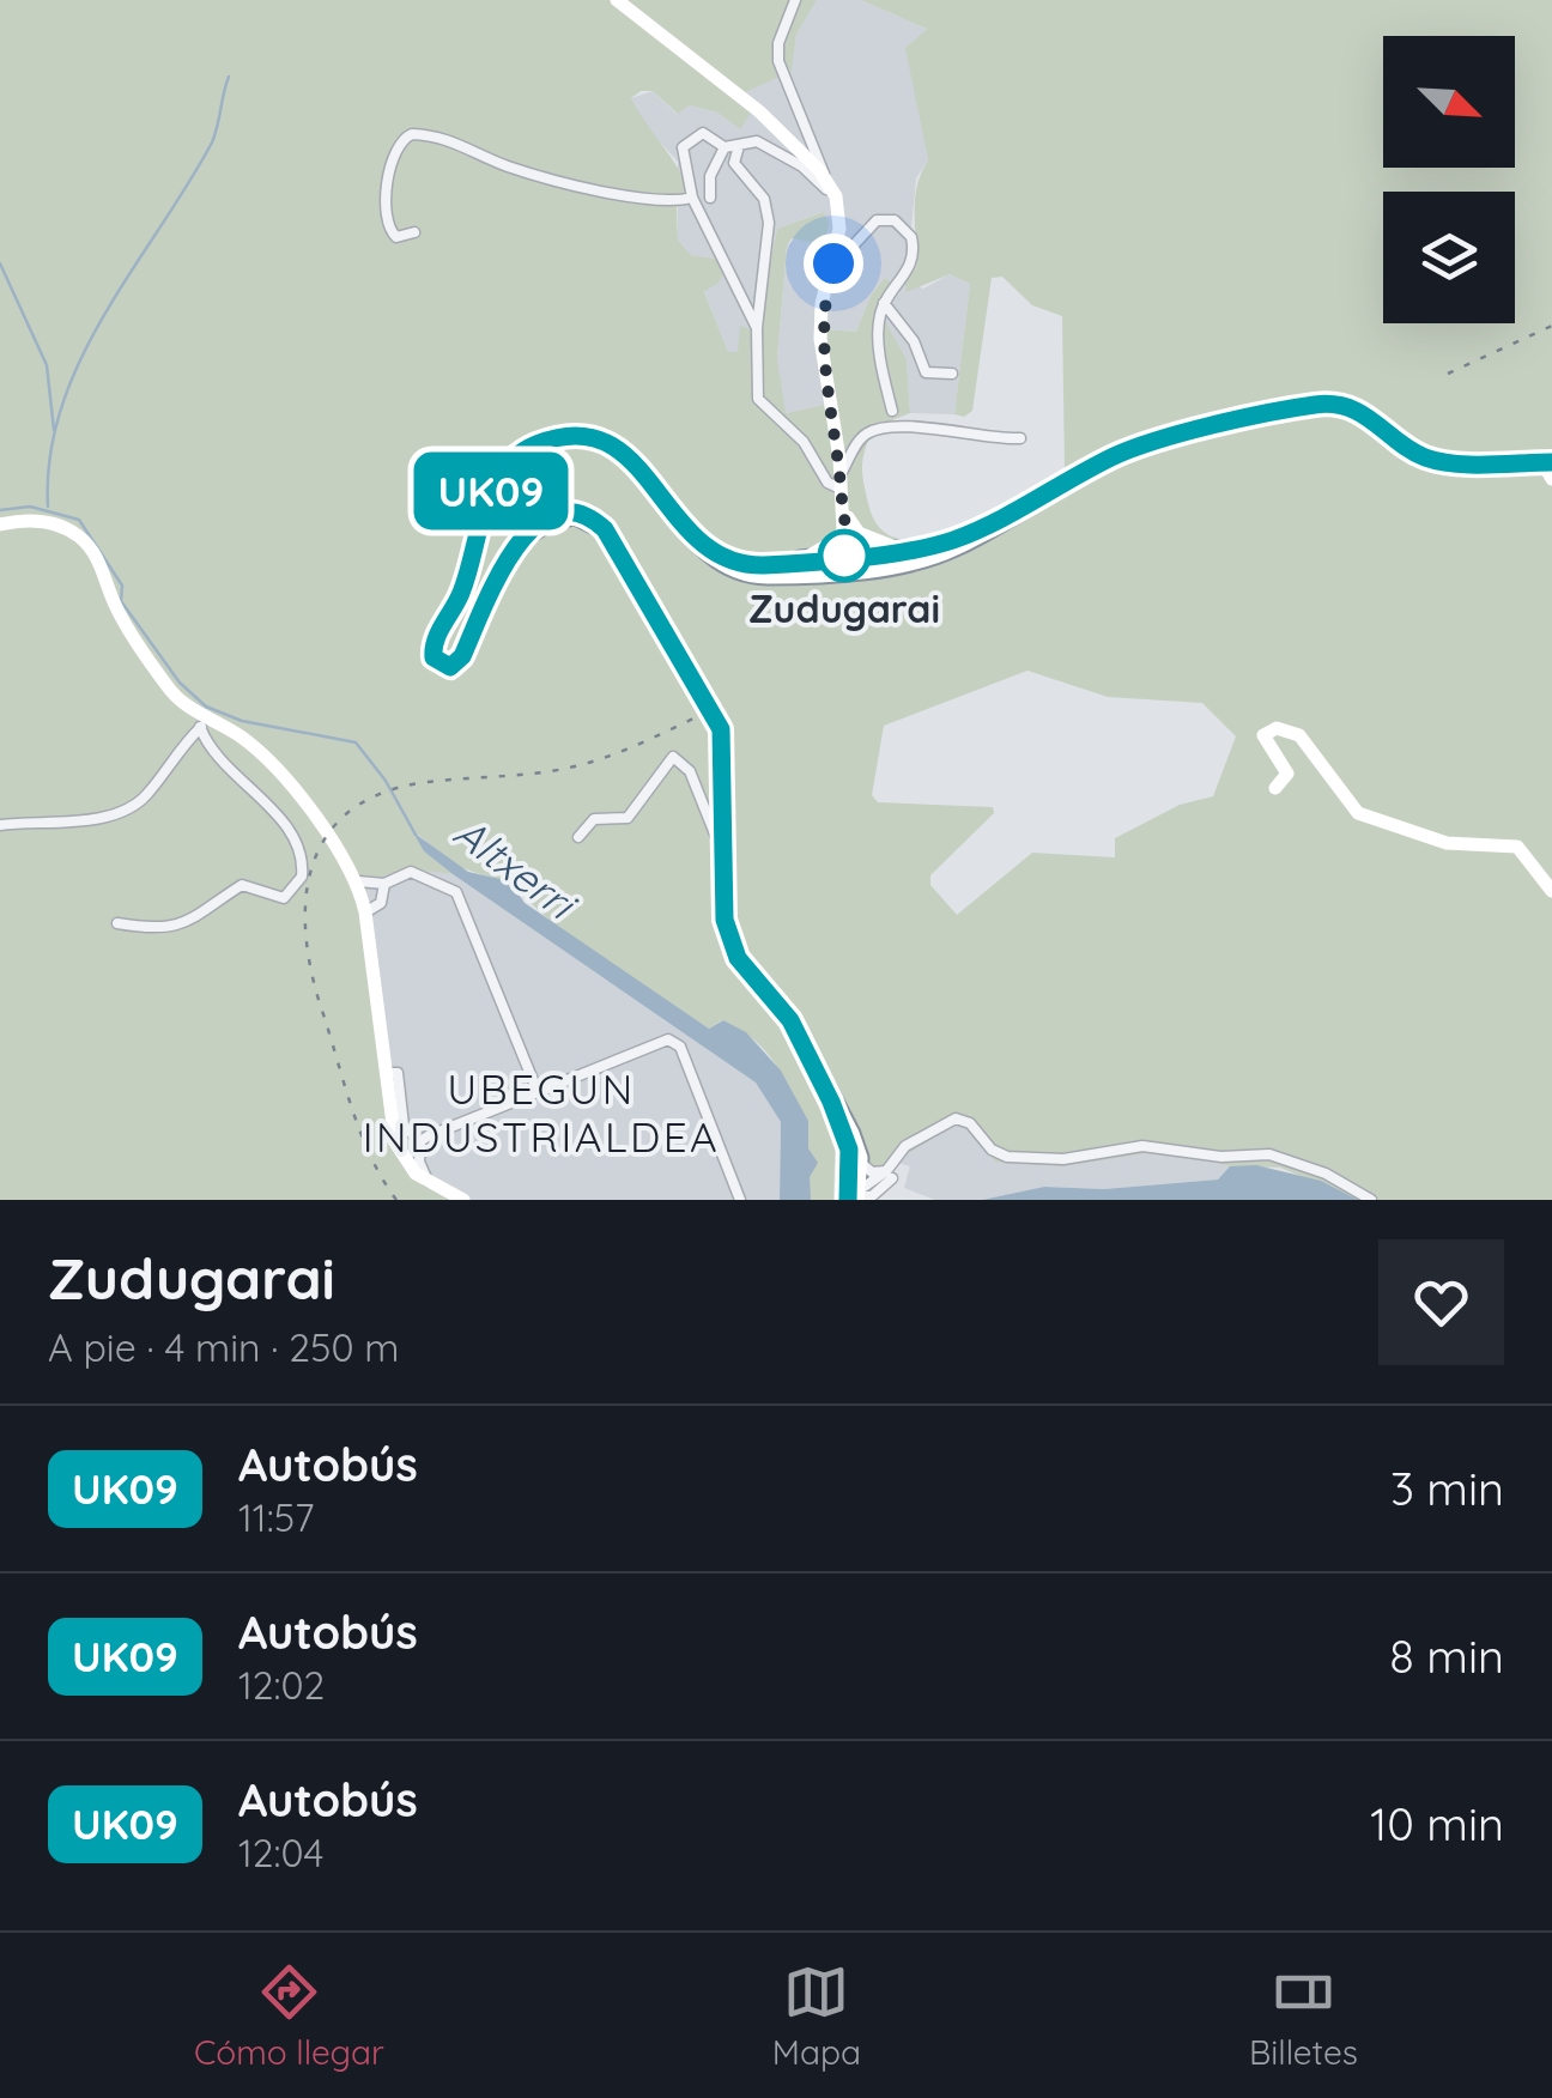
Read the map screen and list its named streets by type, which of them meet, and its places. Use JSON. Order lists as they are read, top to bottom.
{
  "districts": ["UBEGUN INDUSTRIALDEA"],
  "water": ["Altxerri"],
  "places": ["Zudugarai"],
  "lines": ["bus line UK09"],
  "north": "bottom right",
  "page": {
    "on_map": "UK09",
    "heading": ["Zudugarai", "A pie · 4 min · 250 m"],
    "list": [
      {
        "mark": "UK09",
        "name": "Autobús",
        "note": "11:57",
        "value": "3 min"
      },
      {
        "mark": "UK09",
        "name": "Autobús",
        "note": "12:02",
        "value": "8 min"
      },
      {
        "mark": "UK09",
        "name": "Autobús",
        "note": "12:04",
        "value": "10 min"
      }
    ],
    "tabs": ["Cómo llegar", "Mapa", "Billetes"]
  }
}
